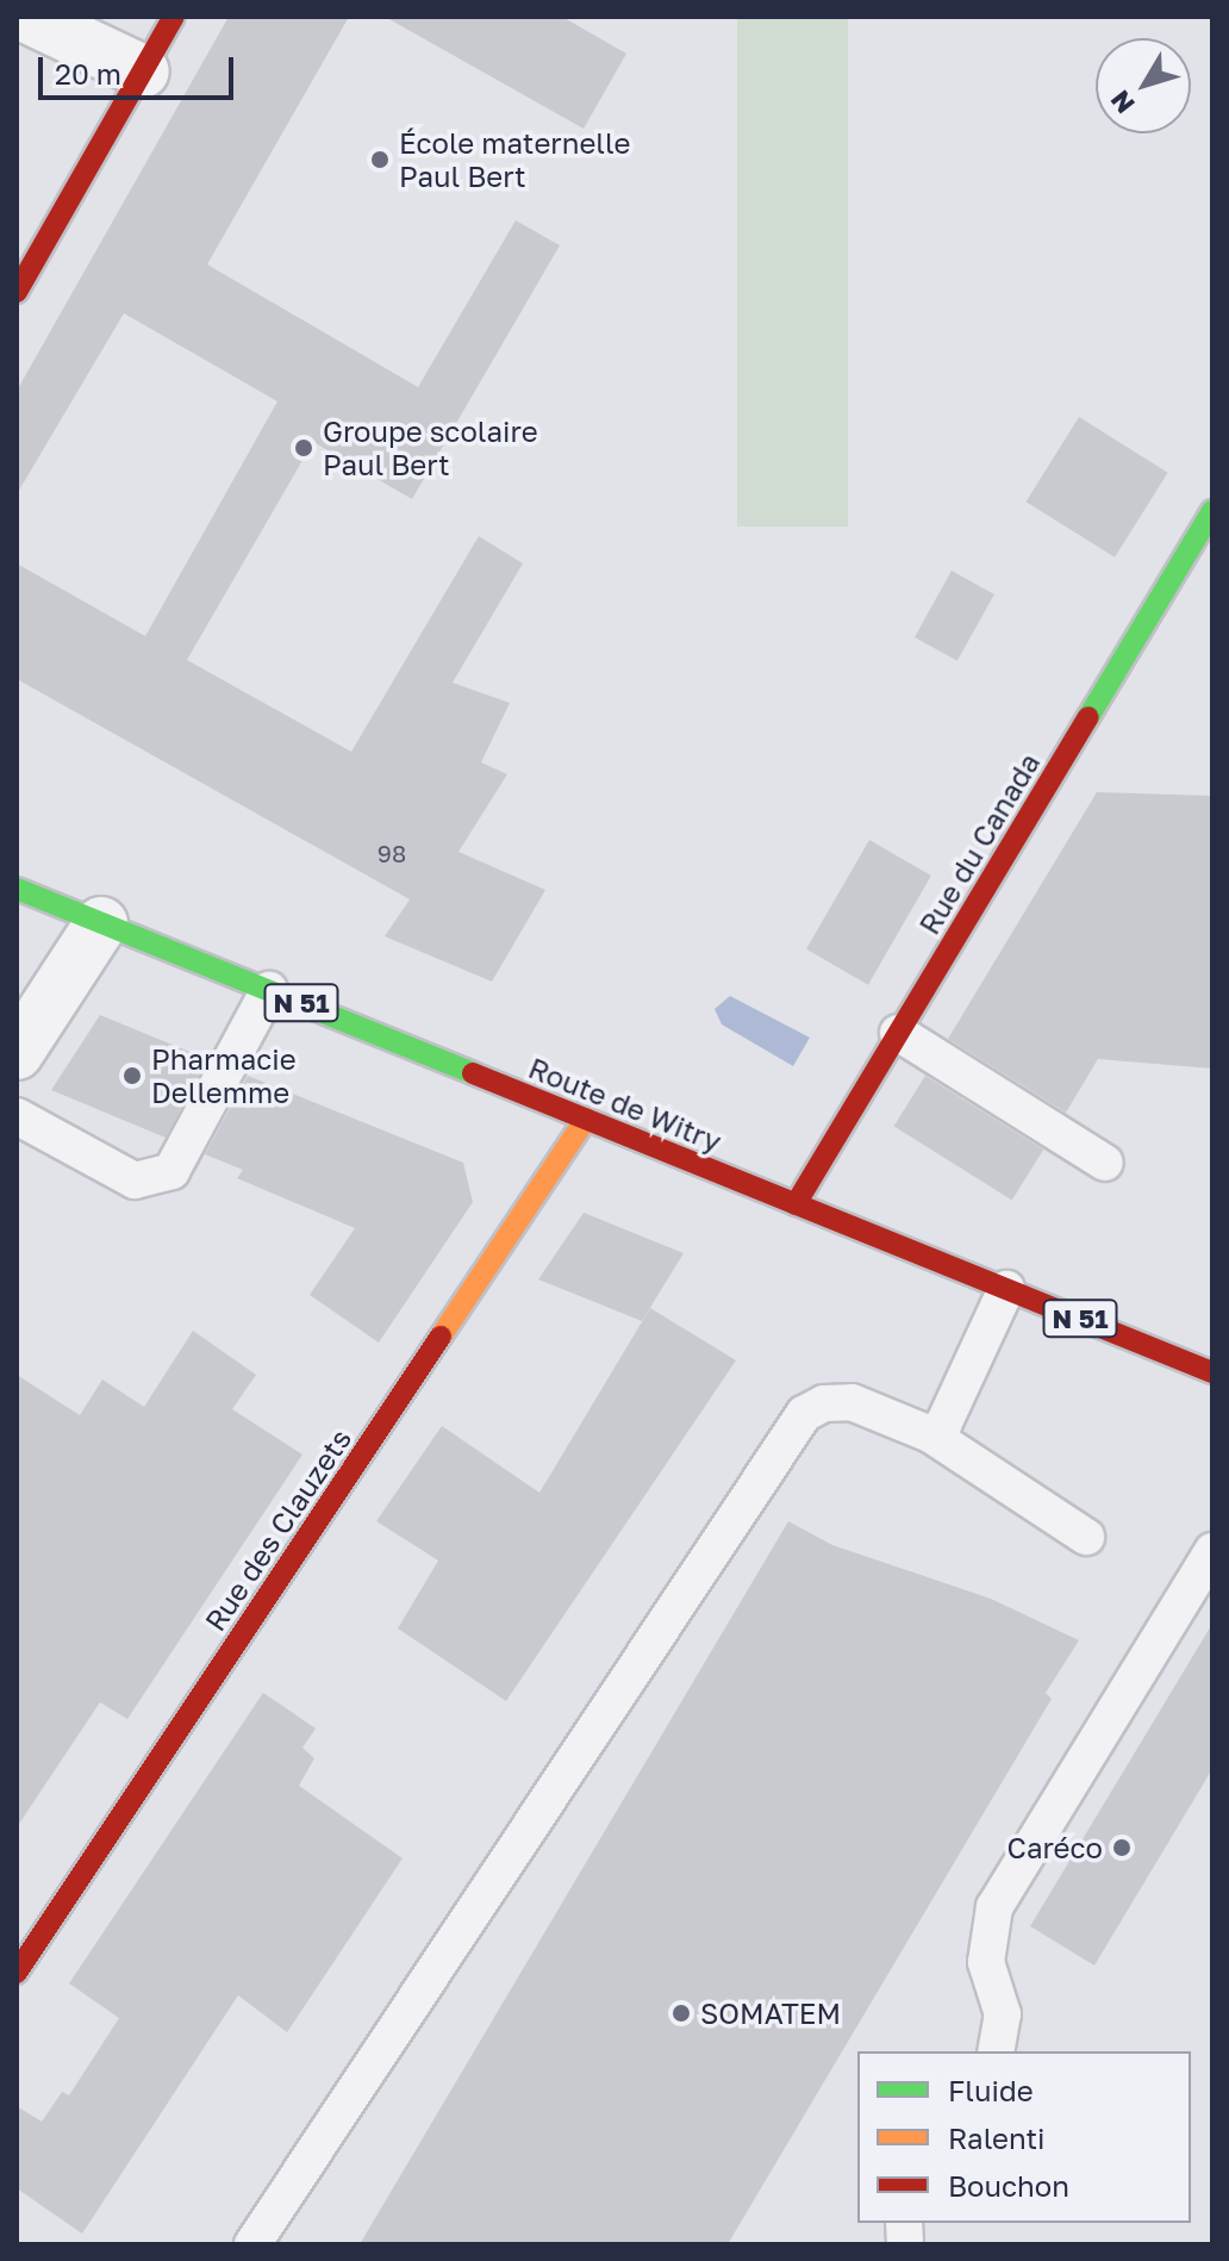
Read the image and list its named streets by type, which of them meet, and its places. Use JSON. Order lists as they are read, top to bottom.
{
  "streets": {
    "street": [
      "Rue du Canada",
      "N 51",
      "Route de Witry",
      "Rue des Clauzets"
    ]
  },
  "crossings": [
    ["Rue du Canada", "Route de Witry"],
    ["Route de Witry", "Rue des Clauzets"]
  ],
  "places": [
    "École maternelle Paul Bert",
    "Groupe scolaire Paul Bert",
    "Pharmacie Dellemme",
    "Caréco",
    "SOMATEM"
  ],
  "house_numbers": ["98"],
  "legend": ["Fluide", "Ralenti", "Bouchon"],
  "scale_bar": "20 m",
  "north": "bottom left"
}
